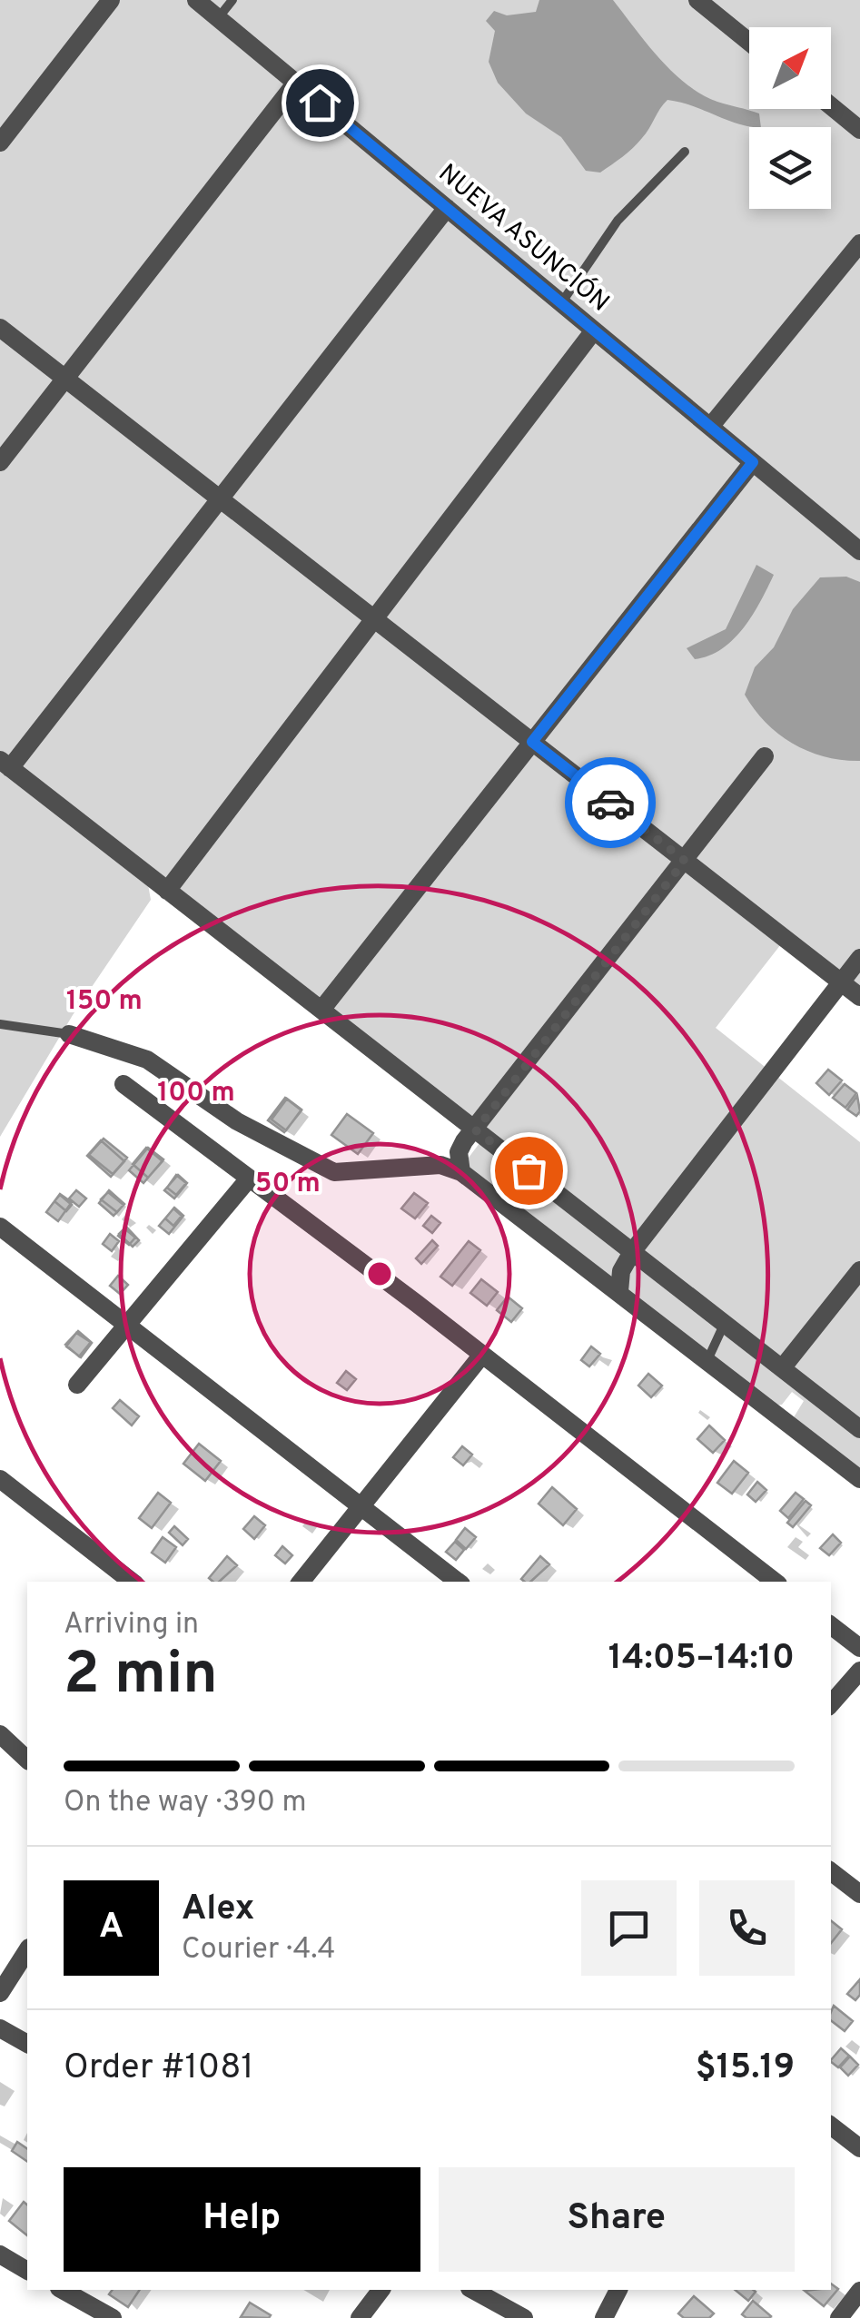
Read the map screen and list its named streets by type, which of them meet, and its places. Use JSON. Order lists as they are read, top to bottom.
{
  "streets": {
    "street": ["NUEVA ASUNCIÓN"]
  },
  "north": "top right",
  "page": {
    "heading": ["2 min", "Arriving in", "14:05–14:10"],
    "panel": [
      "Alex",
      "Courier · 4.4",
      "Order #1081",
      "$15.19"
    ],
    "bar": "On the way · 390 m",
    "round": "A",
    "buttons": ["Help", "Share"]
  },
  "rings": ["150 m", "100 m", "50 m"]
}
